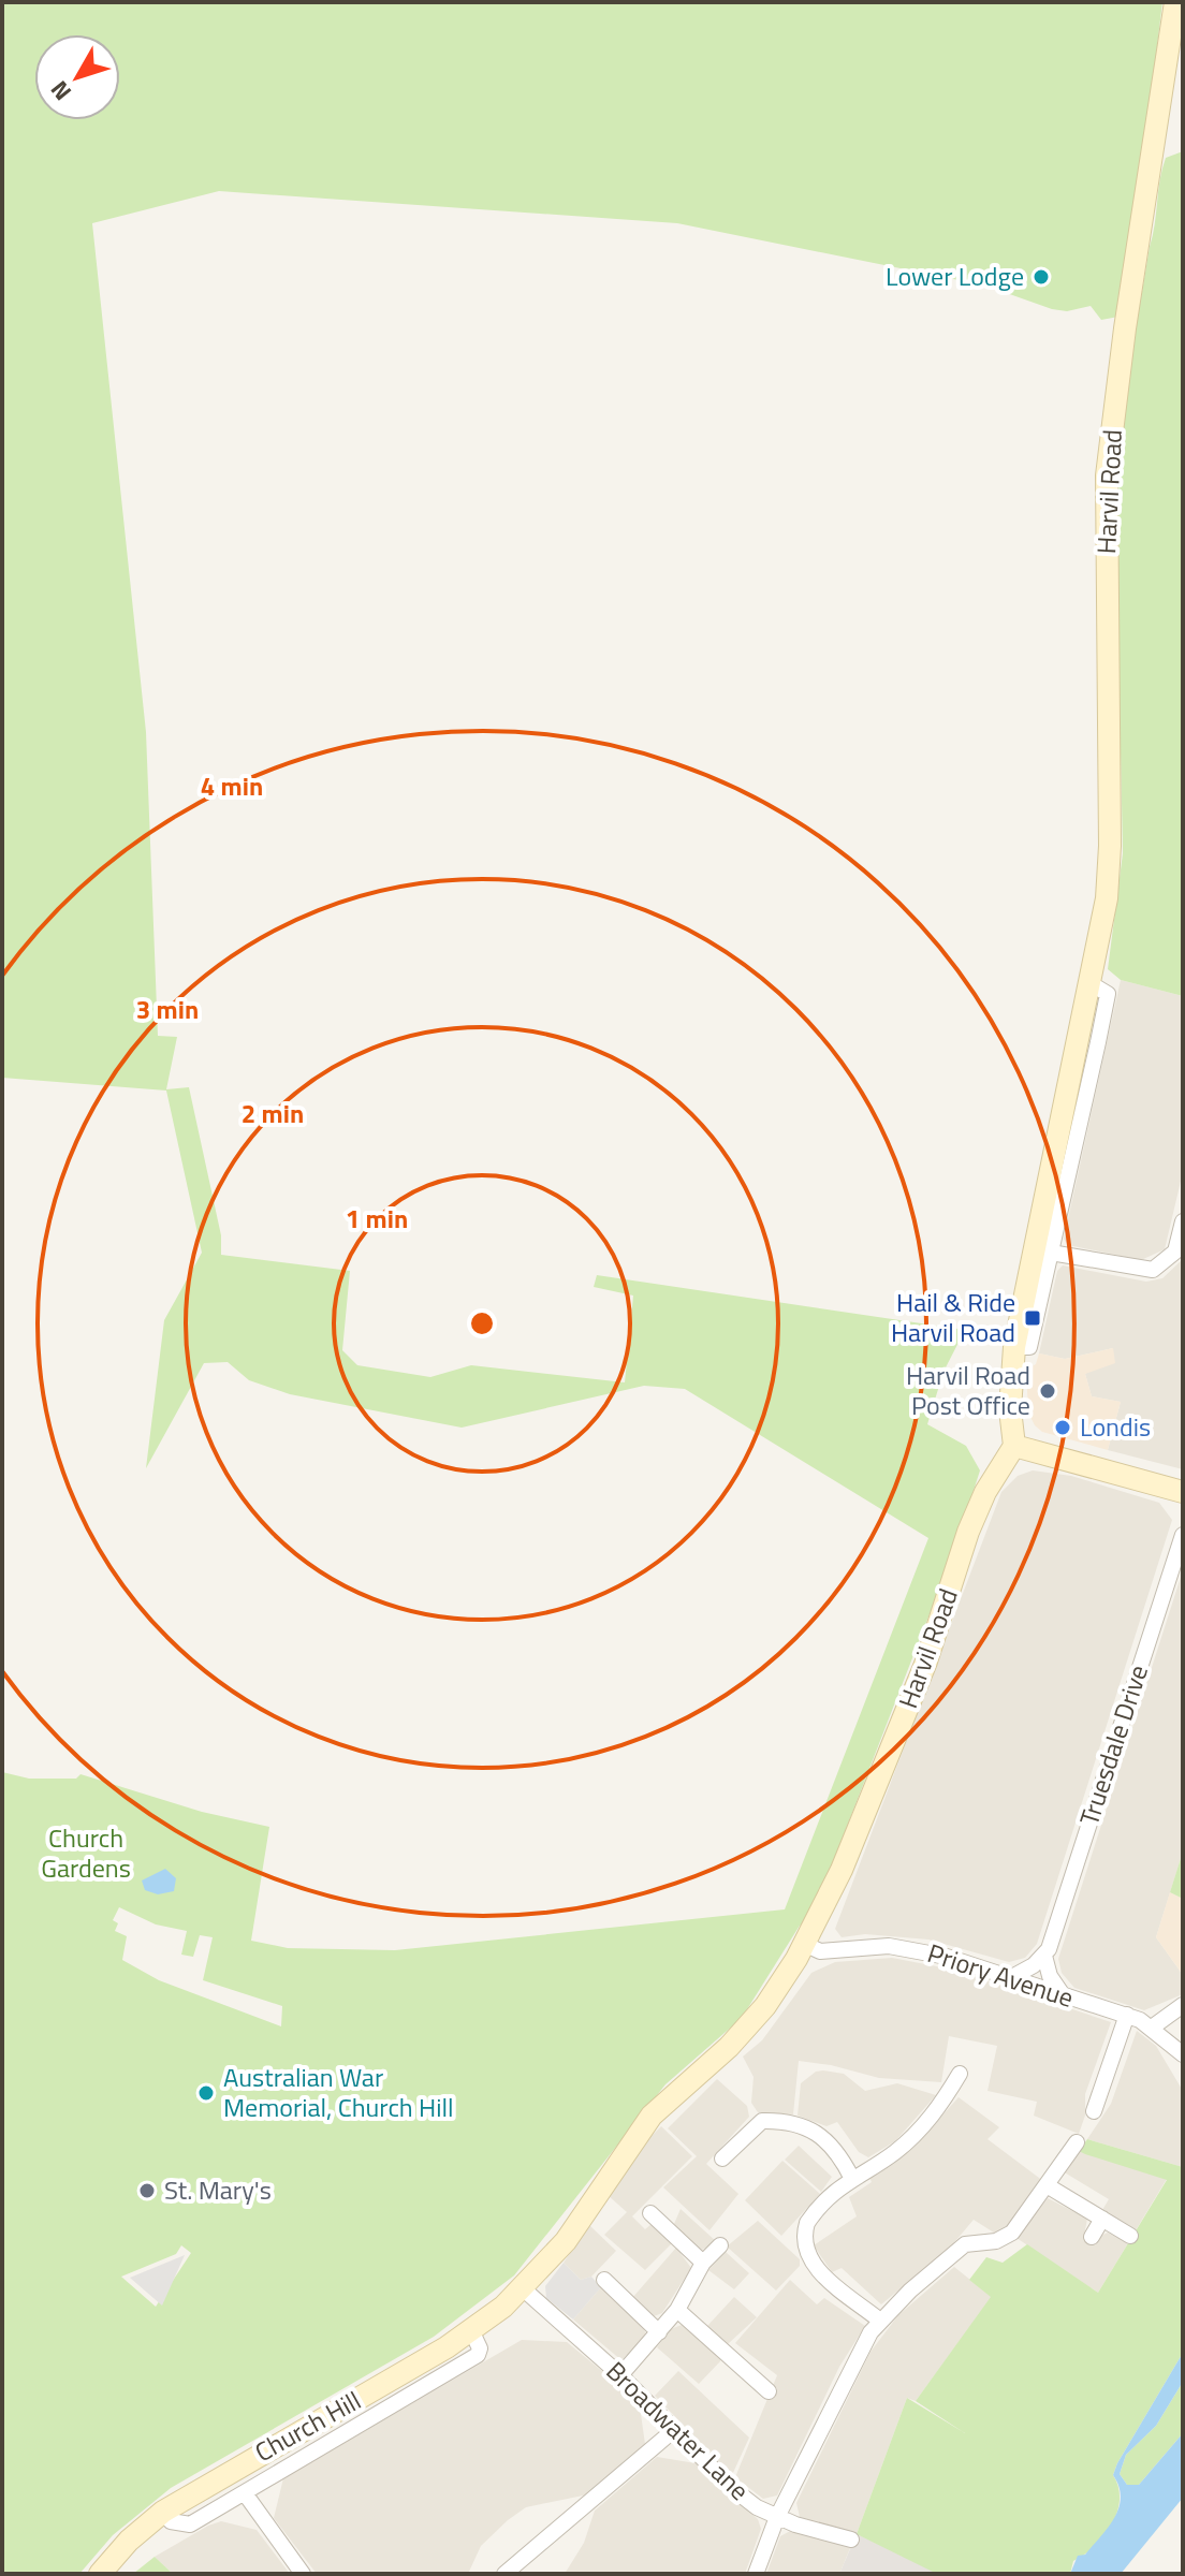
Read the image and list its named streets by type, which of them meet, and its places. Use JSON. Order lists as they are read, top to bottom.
{
  "streets": {
    "street": [
      "Harvil Road",
      "Truesdale Drive",
      "Priory Avenue",
      "Church Hill",
      "Broadwater Lane"
    ]
  },
  "crossings": [
    ["Harvil Road", "Priory Avenue"],
    ["Harvil Road", "Church Hill"],
    ["Harvil Road", "Broadwater Lane"],
    ["Church Hill", "Broadwater Lane"]
  ],
  "parks": ["Church Gardens"],
  "places": {
    "other": [
      "Lower Lodge",
      "Harvil Road Post Office",
      "Londis",
      "Australian War Memorial, Church Hill",
      "St. Mary's"
    ],
    "transit": ["Hail & Ride Harvil Road"]
  },
  "north": "bottom left",
  "rings": [
    "4 min",
    "3 min",
    "2 min",
    "1 min"
  ]
}
